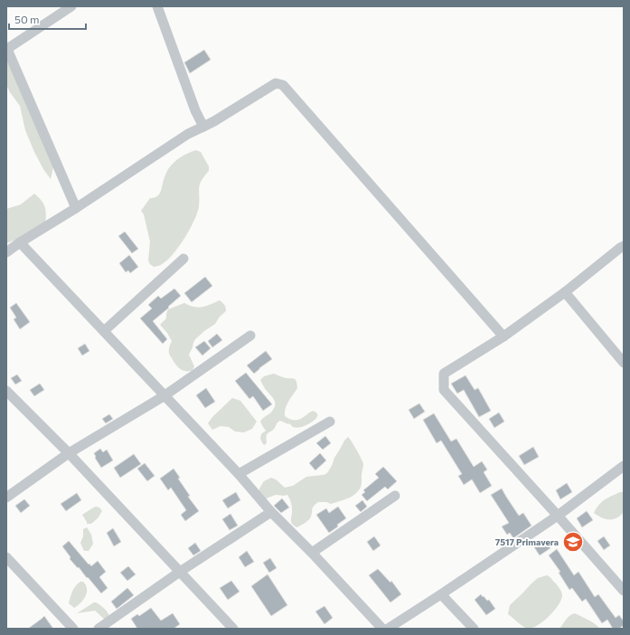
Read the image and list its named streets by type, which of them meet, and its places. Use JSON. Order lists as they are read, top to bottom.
{
  "places": {
    "school or university": ["7517 Primavera"]
  },
  "scale_bar": "50 m"
}
